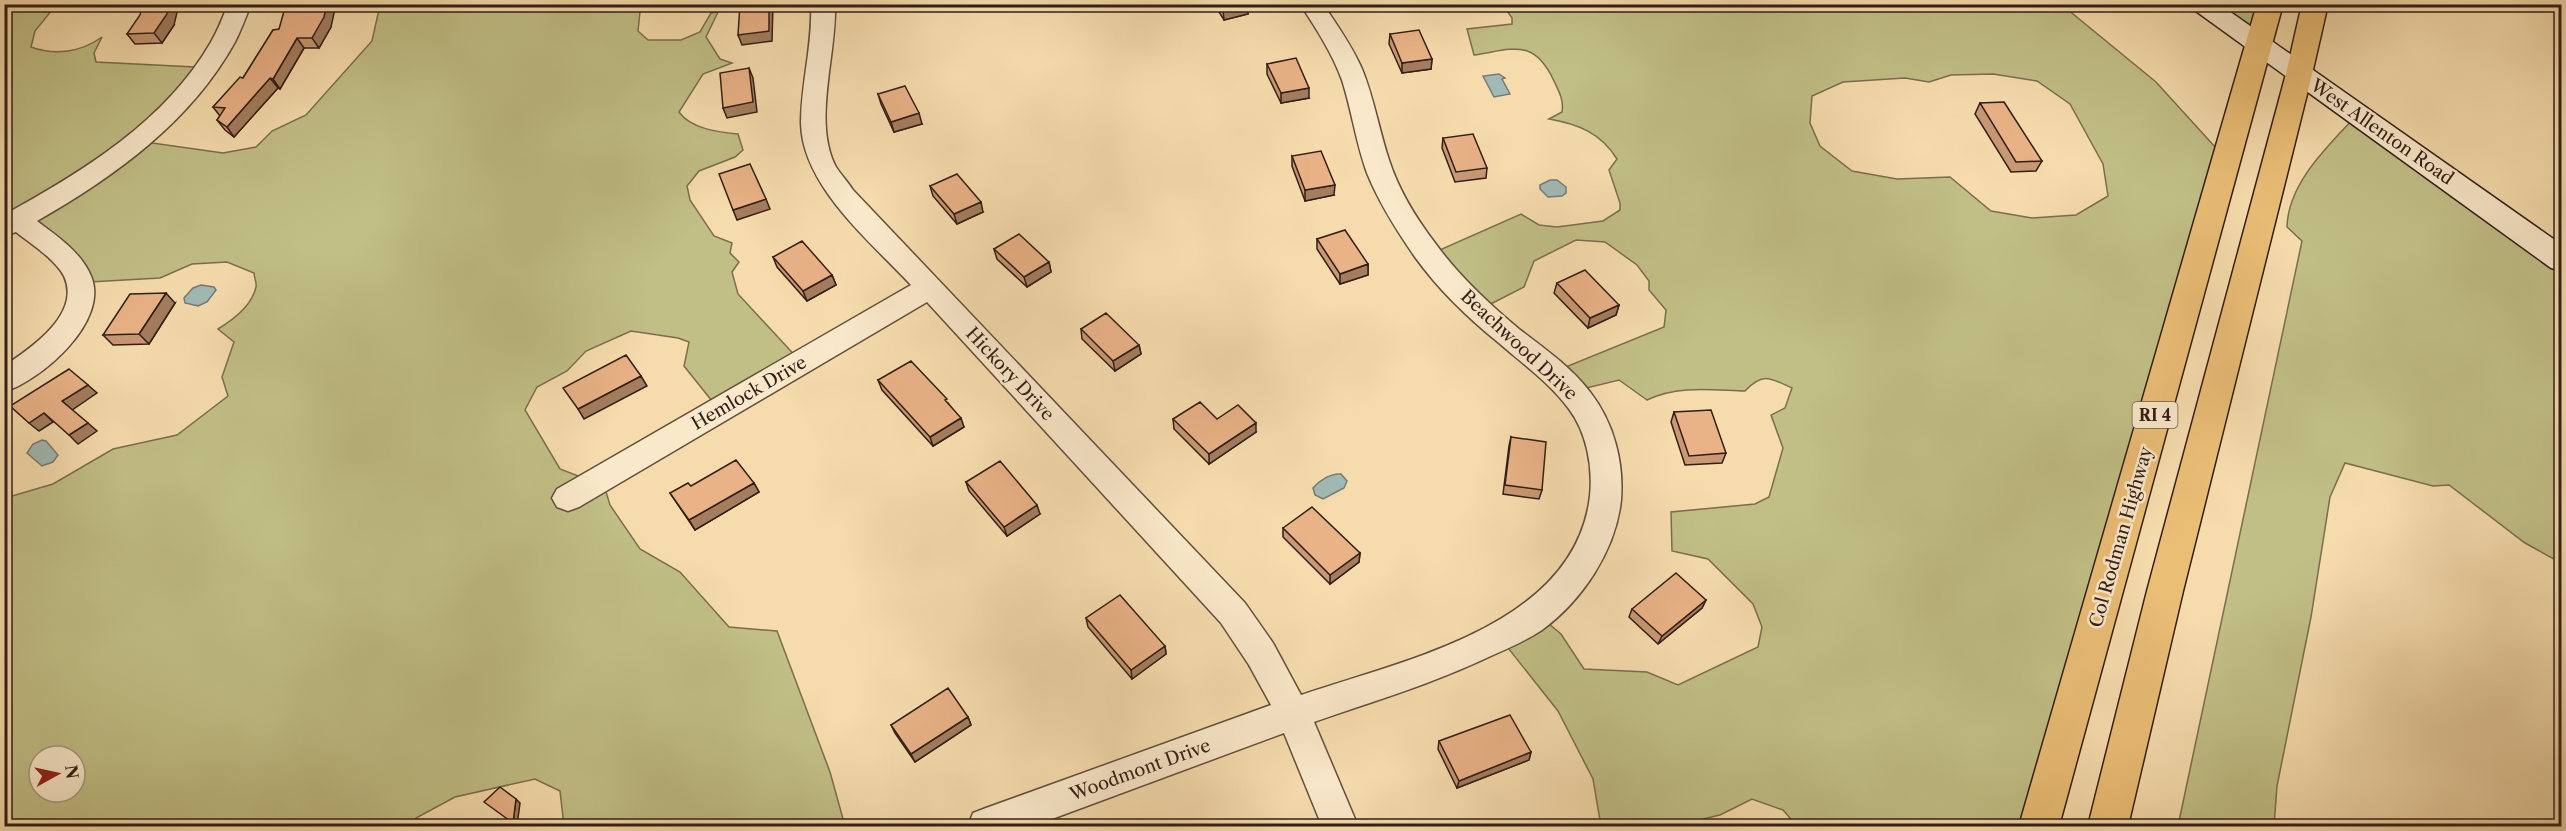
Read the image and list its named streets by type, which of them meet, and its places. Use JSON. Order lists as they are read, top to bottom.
{
  "streets": {
    "highway": ["RI 4", "Col Rodman Highway"],
    "street": [
      "West Allenton Road",
      "Beachwood Drive",
      "Hickory Drive",
      "Hemlock Drive",
      "Woodmont Drive"
    ]
  },
  "crossings": [
    ["West Allenton Road", "Col Rodman Highway"],
    ["Beachwood Drive", "Hickory Drive"],
    ["Beachwood Drive", "Woodmont Drive"],
    ["Hickory Drive", "Hemlock Drive"],
    ["Hickory Drive", "Woodmont Drive"]
  ],
  "north": "right"
}
